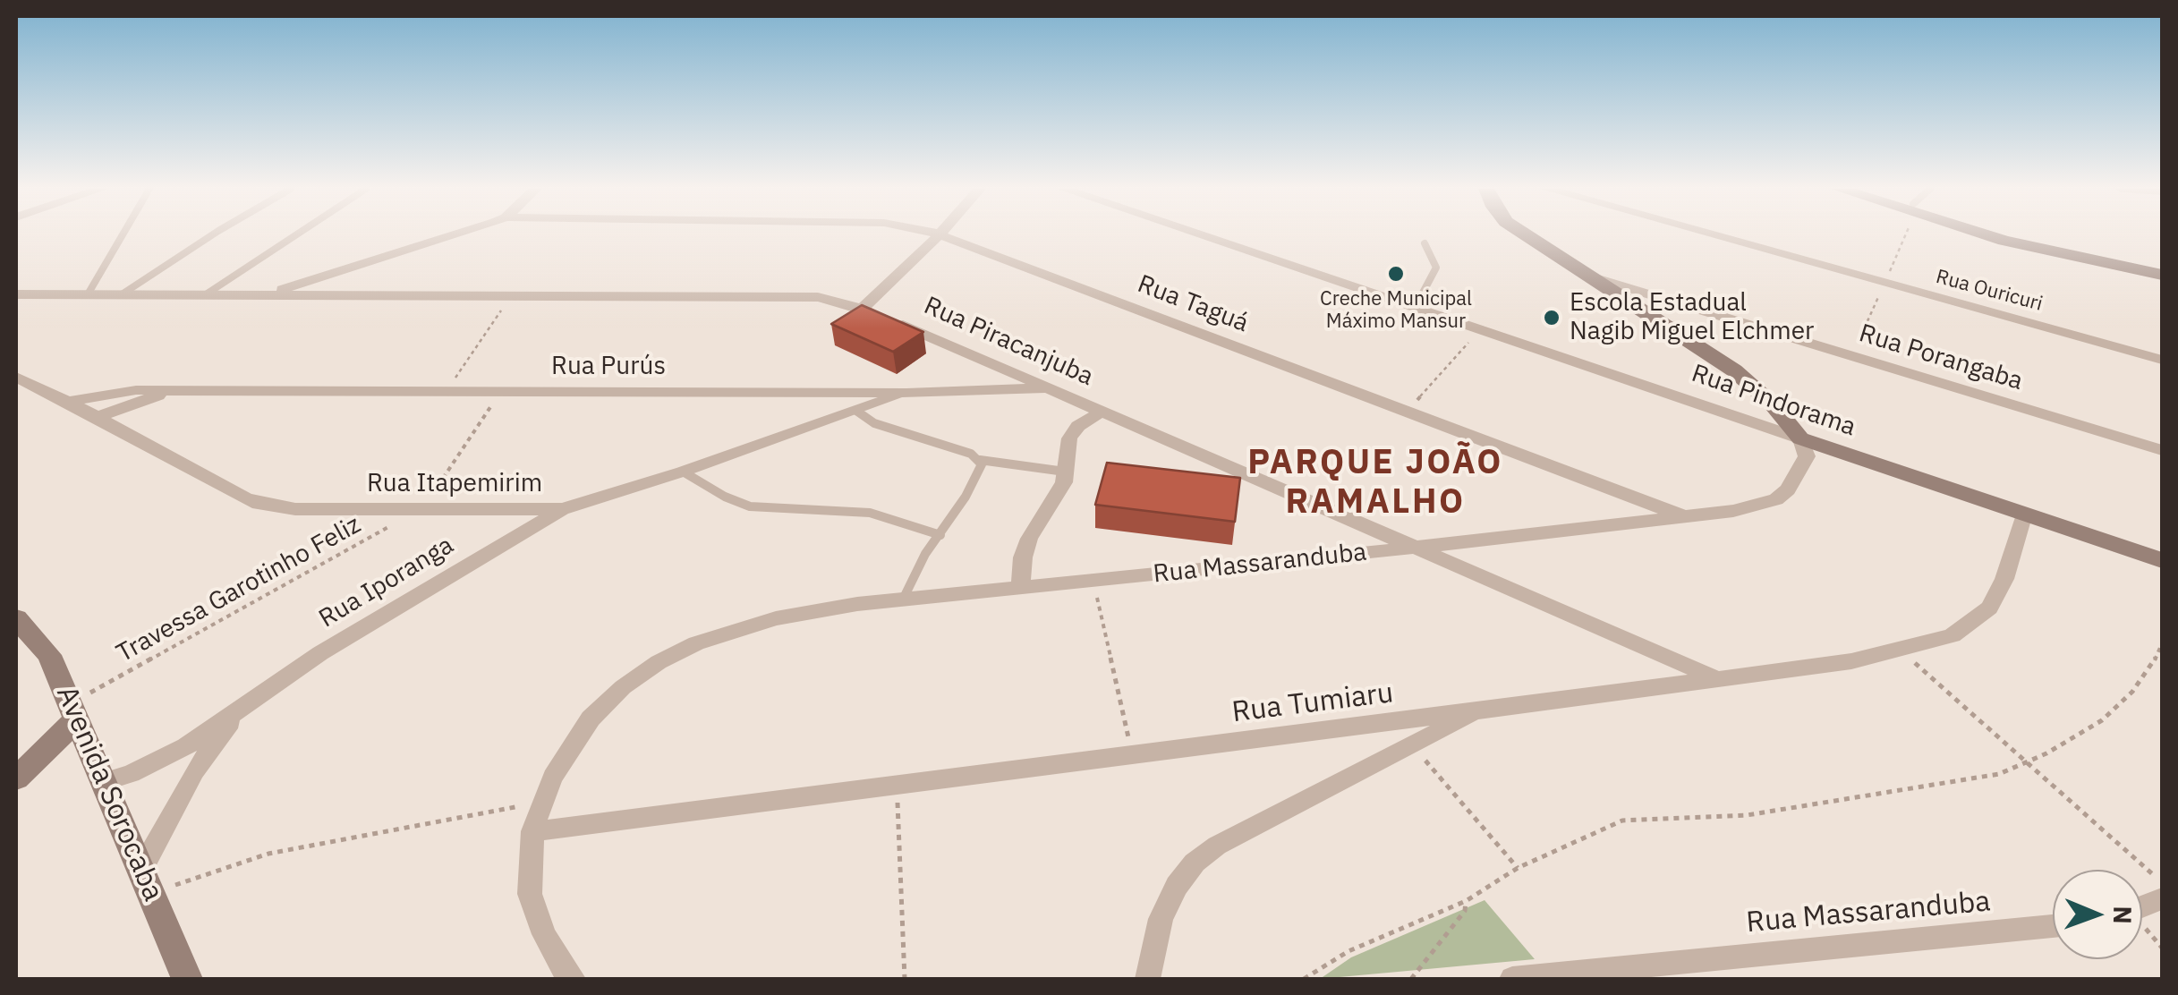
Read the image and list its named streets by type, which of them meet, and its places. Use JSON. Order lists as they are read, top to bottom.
{
  "streets": {
    "street": [
      "Rua Ouricuri",
      "Rua Taguá",
      "Rua Piracanjuba",
      "Rua Porangaba",
      "Rua Purús",
      "Rua Pindorama",
      "Rua Itapemirim",
      "Rua Massaranduba",
      "Rua Iporanga",
      "Rua Tumiaru",
      "Avenida Sorocaba"
    ],
    "path": ["Travessa Garotinho Feliz"]
  },
  "crossings": [
    ["Rua Taguá", "Rua Massaranduba"],
    ["Rua Piracanjuba", "Rua Purús"],
    ["Rua Piracanjuba", "Rua Massaranduba"],
    ["Rua Piracanjuba", "Rua Tumiaru"],
    ["Rua Purús", "Rua Itapemirim"],
    ["Rua Pindorama", "Rua Massaranduba"],
    ["Rua Pindorama", "Rua Tumiaru"],
    ["Rua Itapemirim", "Rua Iporanga"],
    ["Rua Itapemirim", "Travessa Garotinho Feliz"],
    ["Rua Massaranduba", "Rua Tumiaru"],
    ["Rua Iporanga", "Avenida Sorocaba"],
    ["Travessa Garotinho Feliz", "Avenida Sorocaba"]
  ],
  "districts": ["PARQUE JOÃO RAMALHO"],
  "places": ["Creche Municipal Máximo Mansur", "Escola Estadual Nagib Miguel Elchmer"],
  "north": "right"
}
